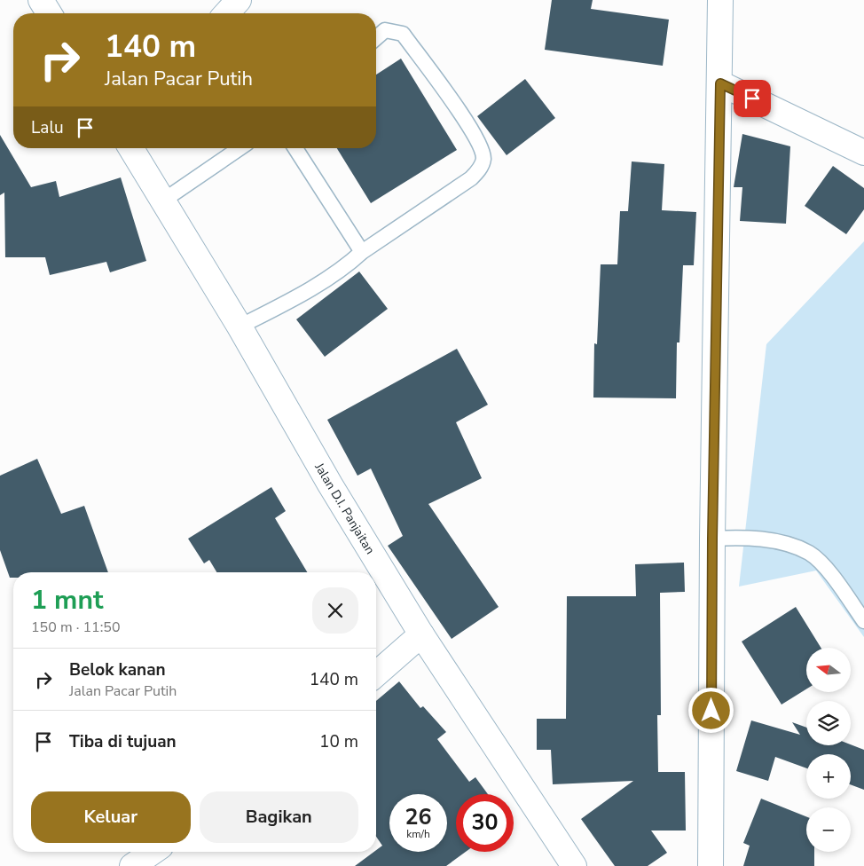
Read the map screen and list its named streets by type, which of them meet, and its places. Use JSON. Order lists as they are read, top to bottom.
{
  "streets": {
    "street": ["Jalan D.I. Panjaitan"]
  },
  "north": "left",
  "page": {
    "turn": ["140 m", "Jalan Pacar Putih"],
    "then": "Lalu",
    "heading": ["1 mnt", "150 m · 11:50"],
    "map_buttons": ["+", "−"],
    "list": [
      {
        "name": "Belok kanan",
        "note": "Jalan Pacar Putih",
        "value": "140 m"
      },
      {
        "name": "Tiba di tujuan",
        "value": "10 m"
      }
    ],
    "buttons": ["Keluar", "Bagikan"],
    "speed": "26 km/h",
    "limit": "30"
  }
}
